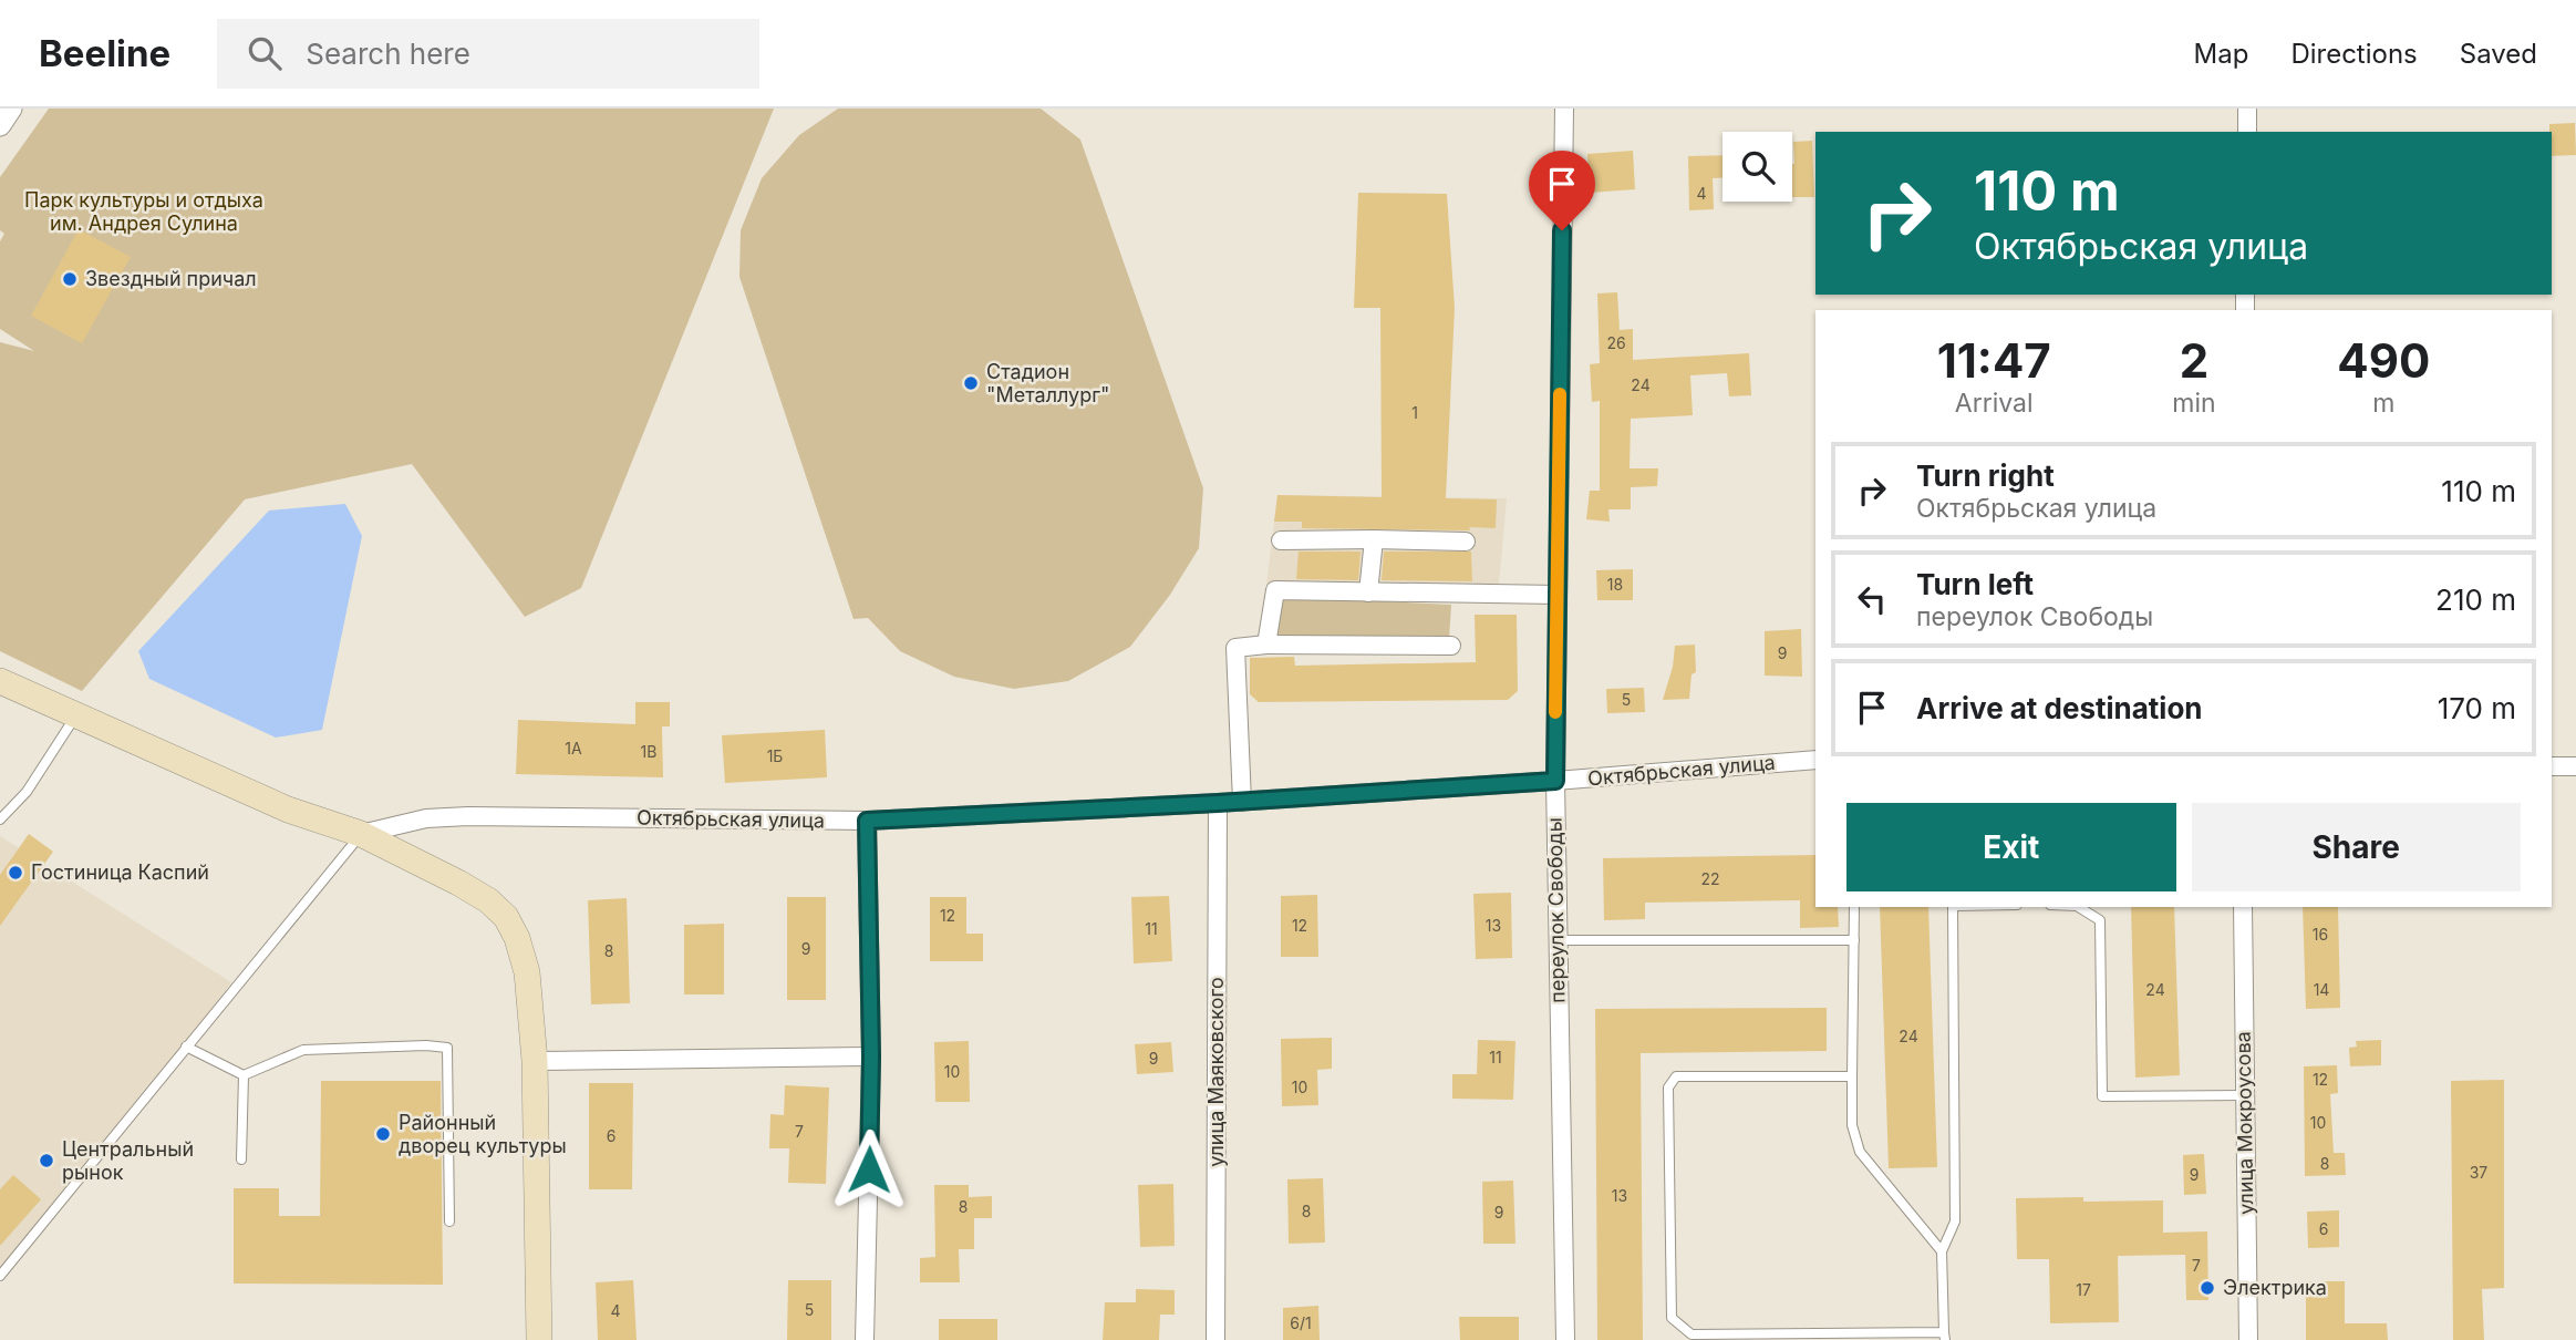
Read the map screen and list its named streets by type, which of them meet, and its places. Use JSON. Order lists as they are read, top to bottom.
{
  "streets": {
    "main road": ["Октябрьская улица"],
    "street": ["переулок Свободы", "улица Маяковского", "улица Мокроусова"]
  },
  "crossings": [
    ["Октябрьская улица", "переулок Свободы"],
    ["Октябрьская улица", "улица Маяковского"]
  ],
  "parks": ["Парк культуры и отдыха им. Андрея Сулина"],
  "places": [
    "Звездный причал",
    "Стадион \"Металлург\"",
    "Гостиница Каспий",
    "Районный дворец культуры",
    "Центральный рынок",
    "Электрика"
  ],
  "house_numbers": [
    "4",
    "26",
    "24",
    "1",
    "18",
    "9",
    "5",
    "1А",
    "1В",
    "1Б",
    "22",
    "12",
    "12",
    "13",
    "11",
    "16",
    "9",
    "8",
    "24",
    "14",
    "24",
    "11",
    "9",
    "10",
    "12",
    "10",
    "10",
    "7",
    "6",
    "8",
    "37",
    "9",
    "13",
    "8",
    "8",
    "9",
    "6",
    "7",
    "17",
    "5",
    "4",
    "6/1"
  ],
  "page": {
    "header": "Beeline",
    "search": "Search here",
    "nav": ["Map", "Directions", "Saved"],
    "turn": ["110 m", "Октябрьская улица"],
    "eta": [
      "11:47",
      "Arrival",
      "2",
      "min",
      "490",
      "m"
    ],
    "list": [
      {
        "name": "Turn right",
        "note": "Октябрьская улица",
        "value": "110 m"
      },
      {
        "name": "Turn left",
        "note": "переулок Свободы",
        "value": "210 m"
      },
      {
        "name": "Arrive at destination",
        "value": "170 m"
      }
    ],
    "buttons": ["Exit", "Share"]
  }
}
